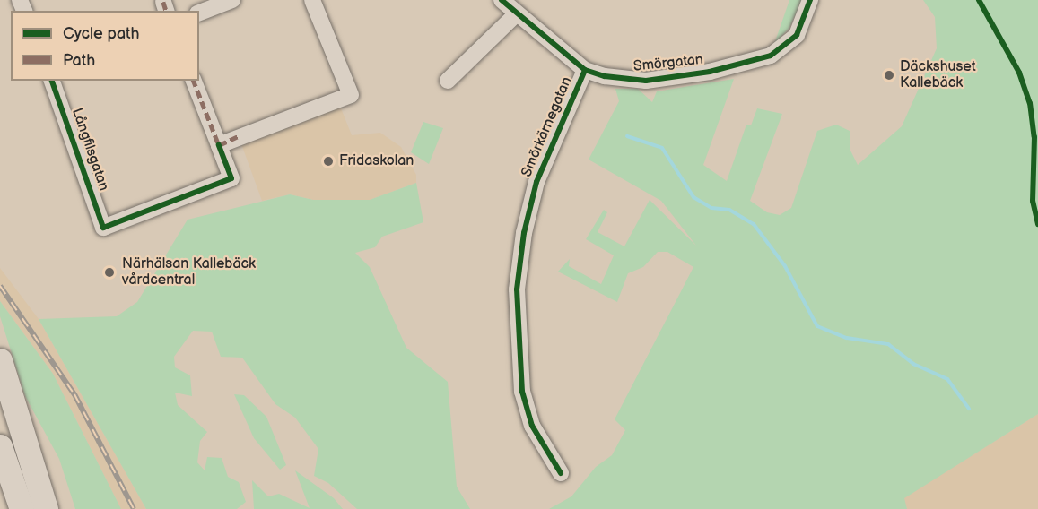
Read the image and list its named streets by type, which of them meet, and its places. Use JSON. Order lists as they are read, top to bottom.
{
  "streets": {
    "street": ["Smörgatan", "Smörkärnegatan", "Långfilsgatan"]
  },
  "crossings": [
    ["Smörgatan", "Smörkärnegatan"]
  ],
  "places": ["Däckshuset Kallebäck", "Fridaskolan", "Närhälsan Kallebäck vårdcentral"],
  "legend": ["Cycle path", "Path"]
}
